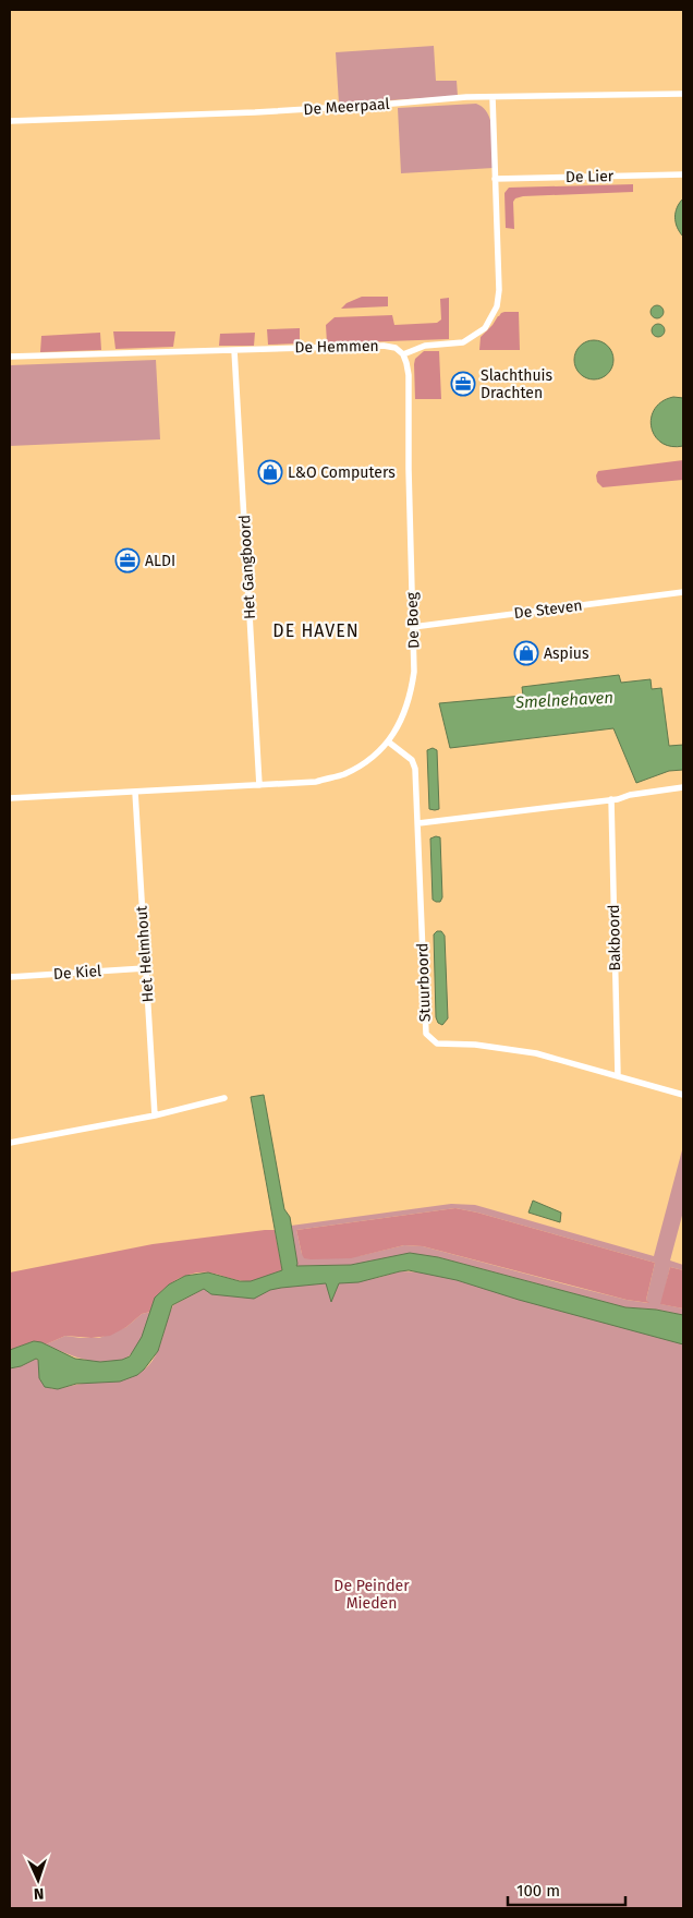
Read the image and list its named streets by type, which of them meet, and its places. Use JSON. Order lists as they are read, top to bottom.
{
  "streets": {
    "street": [
      "De Meerpaal",
      "De Lier",
      "De Hemmen",
      "Het Gangboord",
      "De Steven",
      "De Boeg",
      "Bakboord",
      "Het Helmhout",
      "De Kiel",
      "Stuurboord"
    ]
  },
  "crossings": [
    ["De Hemmen", "Het Gangboord"],
    ["De Hemmen", "De Boeg"],
    ["Het Gangboord", "De Boeg"],
    ["De Steven", "De Boeg"],
    ["De Boeg", "Stuurboord"],
    ["Bakboord", "Stuurboord"],
    ["Het Helmhout", "De Kiel"]
  ],
  "districts": ["DE HAVEN"],
  "water": ["Smelnehaven"],
  "parks": ["De Peinder Mieden"],
  "places": {
    "office": ["Slachthuis Drachten", "ALDI"],
    "shop": ["L&O Computers", "Aspius"]
  },
  "scale_bar": "100 m",
  "north": "bottom"
}
